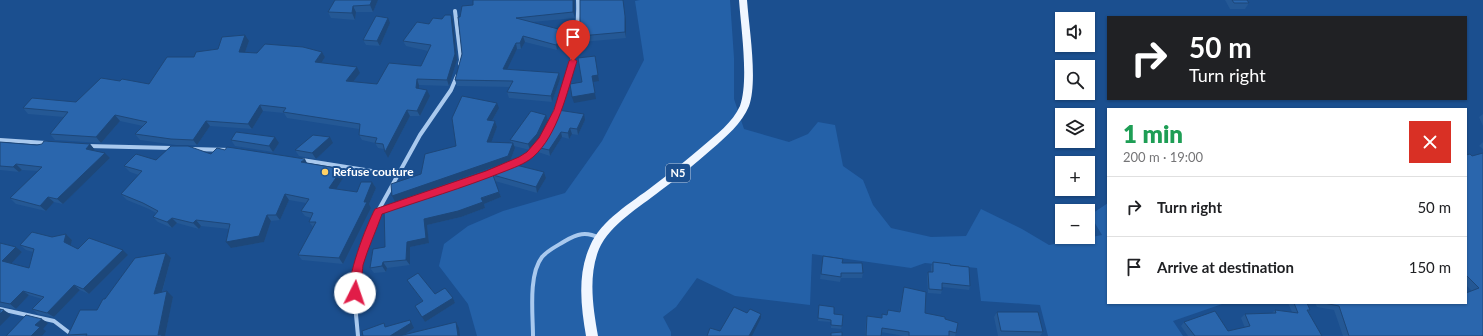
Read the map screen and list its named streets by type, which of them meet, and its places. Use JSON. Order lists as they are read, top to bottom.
{
  "streets": {
    "main road": ["N5"]
  },
  "places": ["Refuse couture"],
  "page": {
    "map_buttons": ["+", "−"],
    "turn": ["50 m", "Turn right"],
    "heading": ["1 min", "200 m · 19:00"],
    "list": [
      {
        "name": "Turn right",
        "value": "50 m"
      },
      {
        "name": "Arrive at destination",
        "value": "150 m"
      }
    ]
  }
}
